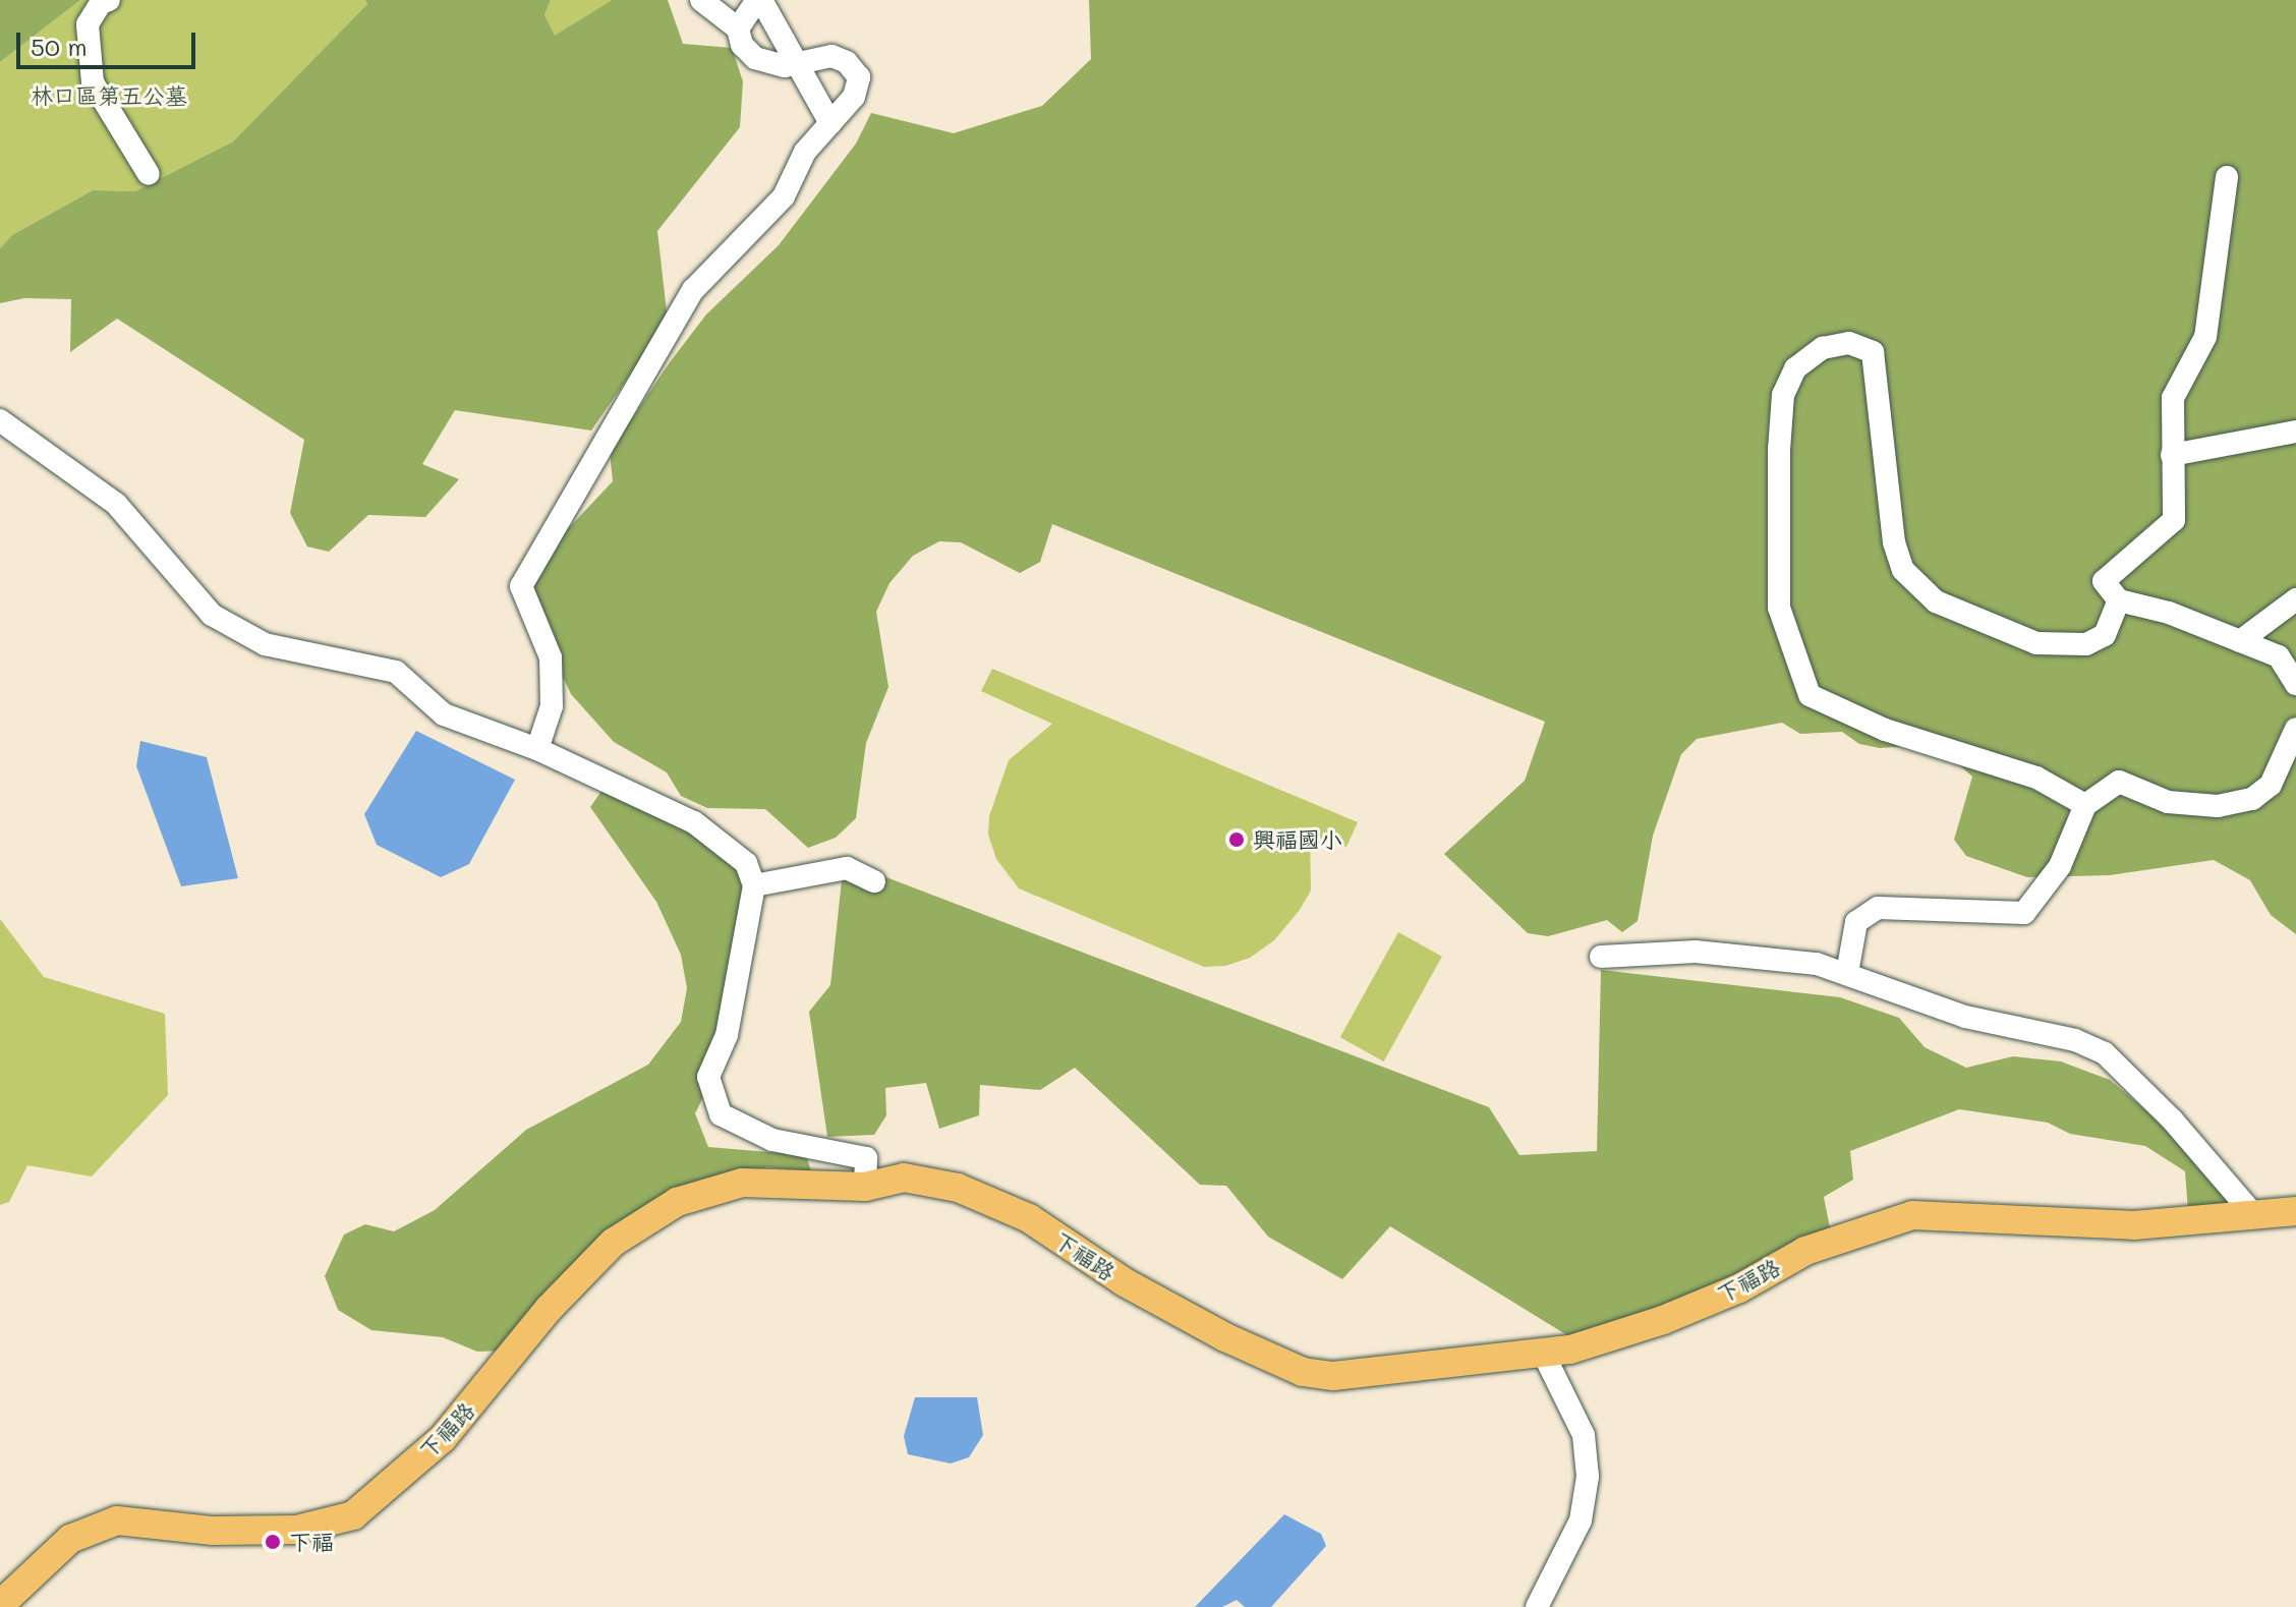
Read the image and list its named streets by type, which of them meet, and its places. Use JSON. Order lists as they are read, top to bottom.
{
  "streets": {
    "main road": ["下福路"]
  },
  "parks": ["林口區第五公墓"],
  "places": ["興福國小", "下福"],
  "scale_bar": "50 m"
}
